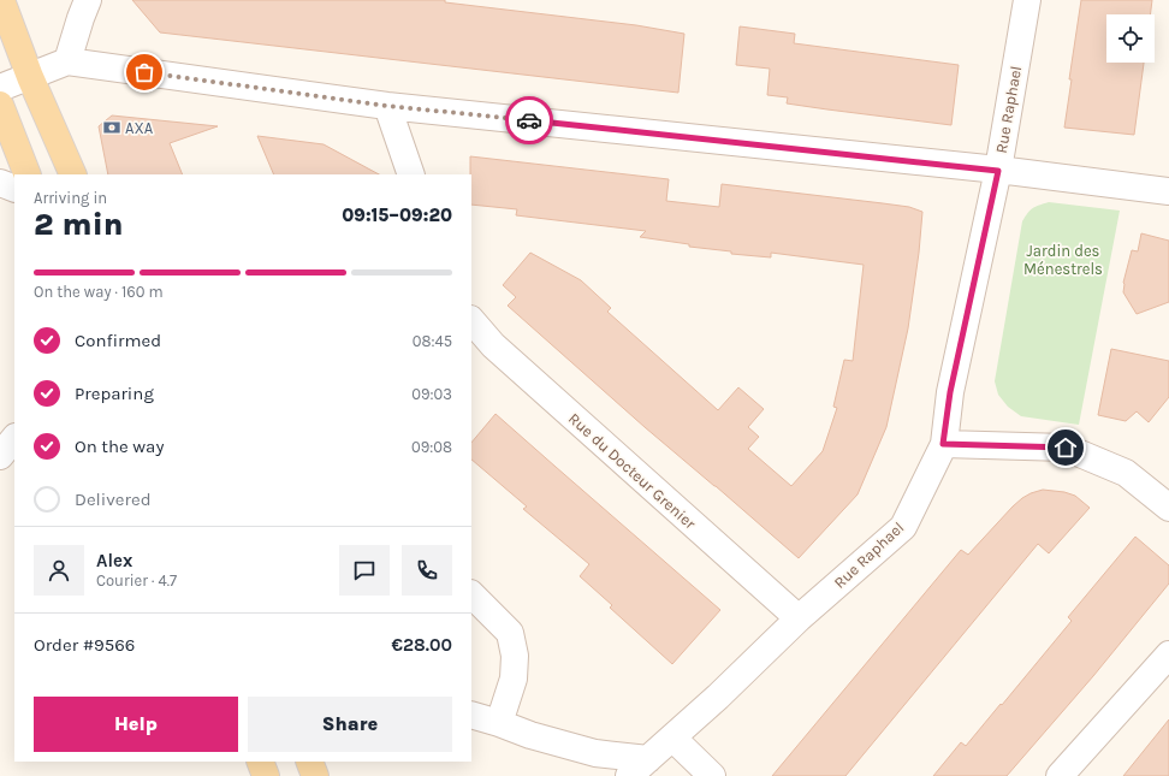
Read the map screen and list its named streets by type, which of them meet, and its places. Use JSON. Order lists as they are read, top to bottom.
{
  "streets": {
    "street": ["Rue Raphael", "Rue du Docteur Grenier"]
  },
  "crossings": [
    ["Rue Raphael", "Rue du Docteur Grenier"]
  ],
  "parks": ["Jardin des Ménestrels"],
  "places": {
    "bank": ["AXA"]
  },
  "page": {
    "heading": ["2 min", "Arriving in", "09:15–09:20"],
    "panel": [
      "Alex",
      "Courier · 4.7",
      "Order #9566",
      "€28.00"
    ],
    "bar": "On the way · 160 m",
    "list": [
      ["Confirmed", "08:45"],
      ["Preparing", "09:03"],
      ["On the way", "09:08"],
      "Delivered"
    ],
    "buttons": ["Help", "Share"]
  }
}
